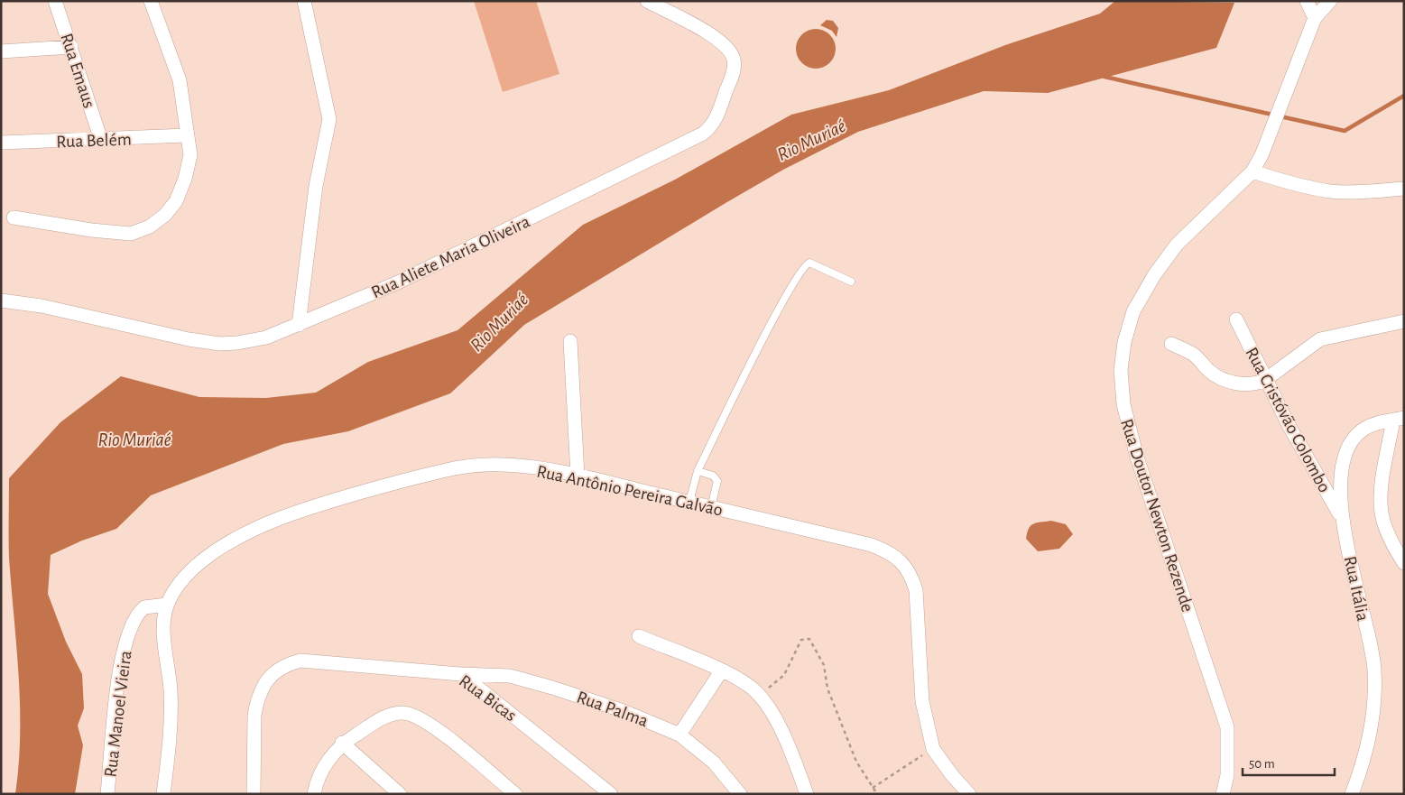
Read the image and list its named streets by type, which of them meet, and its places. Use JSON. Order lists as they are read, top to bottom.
{
  "streets": {
    "street": [
      "Rua Emaus",
      "Rua Belém",
      "Rua Aliete Maria Oliveira",
      "Rua Cristóvão Colombo",
      "Rua Antônio Pereira Galvão",
      "Rua Doutor Newton Rezende",
      "Rua Itália",
      "Rua Bicas",
      "Rua Palma",
      "Rua Manoel Vieira"
    ]
  },
  "crossings": [
    ["Rua Emaus", "Rua Belém"],
    ["Rua Cristóvão Colombo", "Rua Itália"],
    ["Rua Antônio Pereira Galvão", "Rua Manoel Vieira"],
    ["Rua Bicas", "Rua Palma"]
  ],
  "water": ["Rio Muriaé"],
  "scale_bar": "50 m"
}
